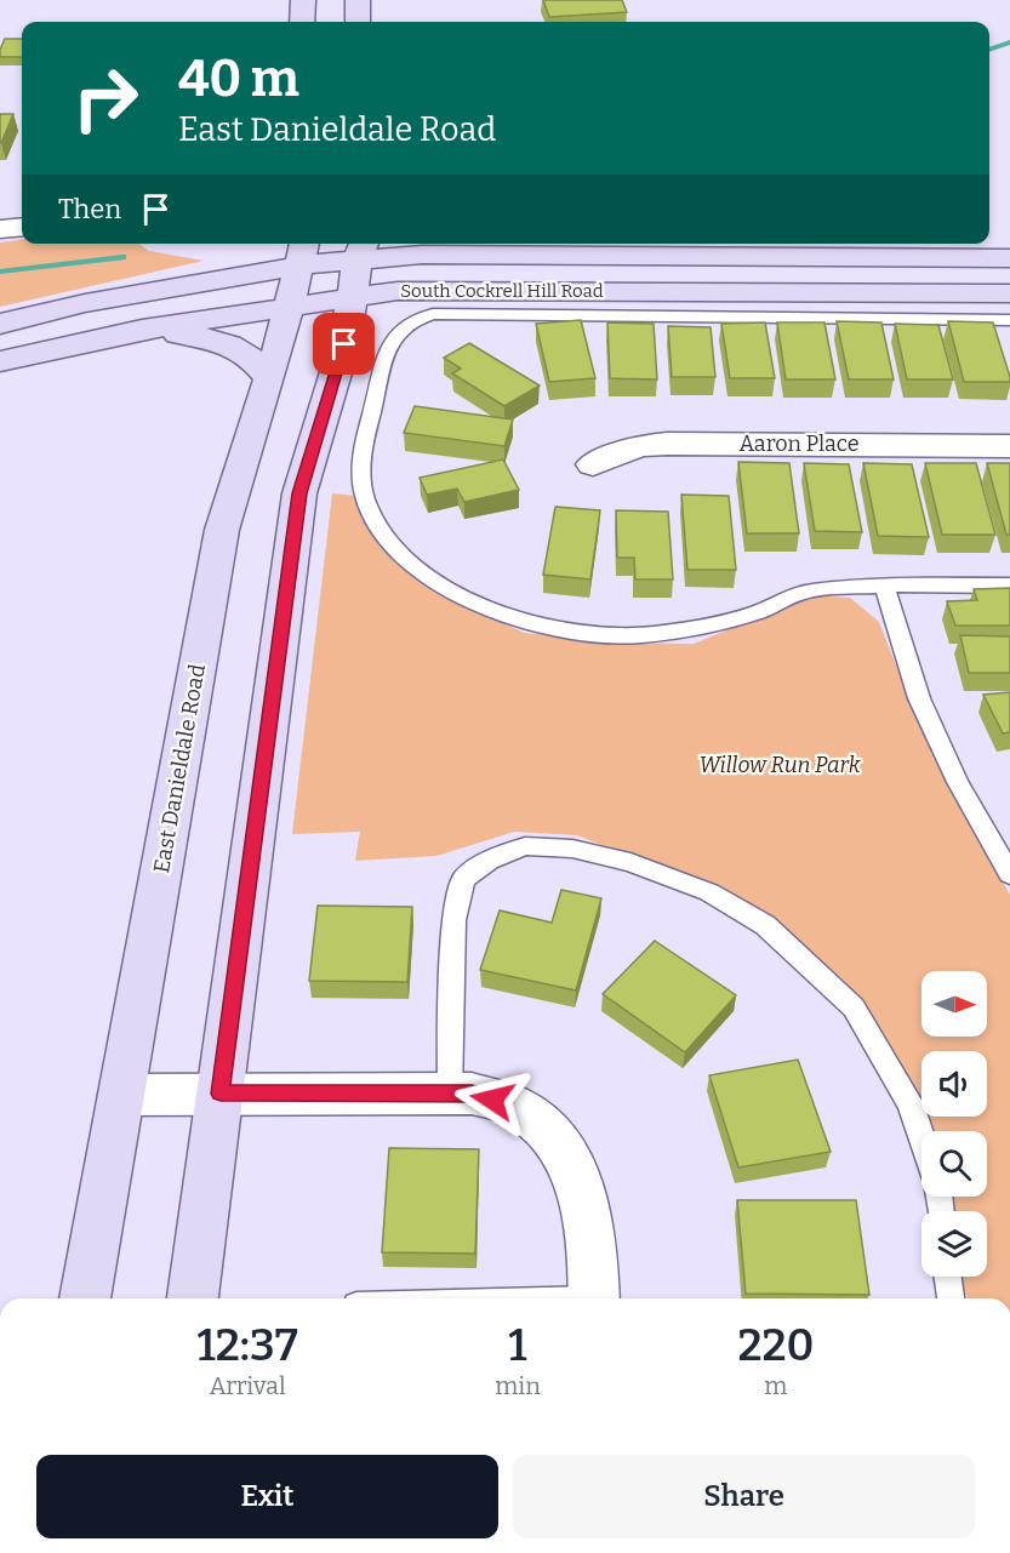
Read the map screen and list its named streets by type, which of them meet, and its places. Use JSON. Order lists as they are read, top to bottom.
{
  "streets": {
    "main road": ["South Cockrell Hill Road", "East Danieldale Road"],
    "street": ["Aaron Place"]
  },
  "crossings": [
    ["South Cockrell Hill Road", "East Danieldale Road"]
  ],
  "parks": ["Willow Run Park"],
  "north": "right",
  "page": {
    "turn": ["40 m", "East Danieldale Road"],
    "then": "Then",
    "eta": [
      "12:37",
      "Arrival",
      "1",
      "min",
      "220",
      "m"
    ],
    "buttons": ["Exit", "Share"]
  }
}
